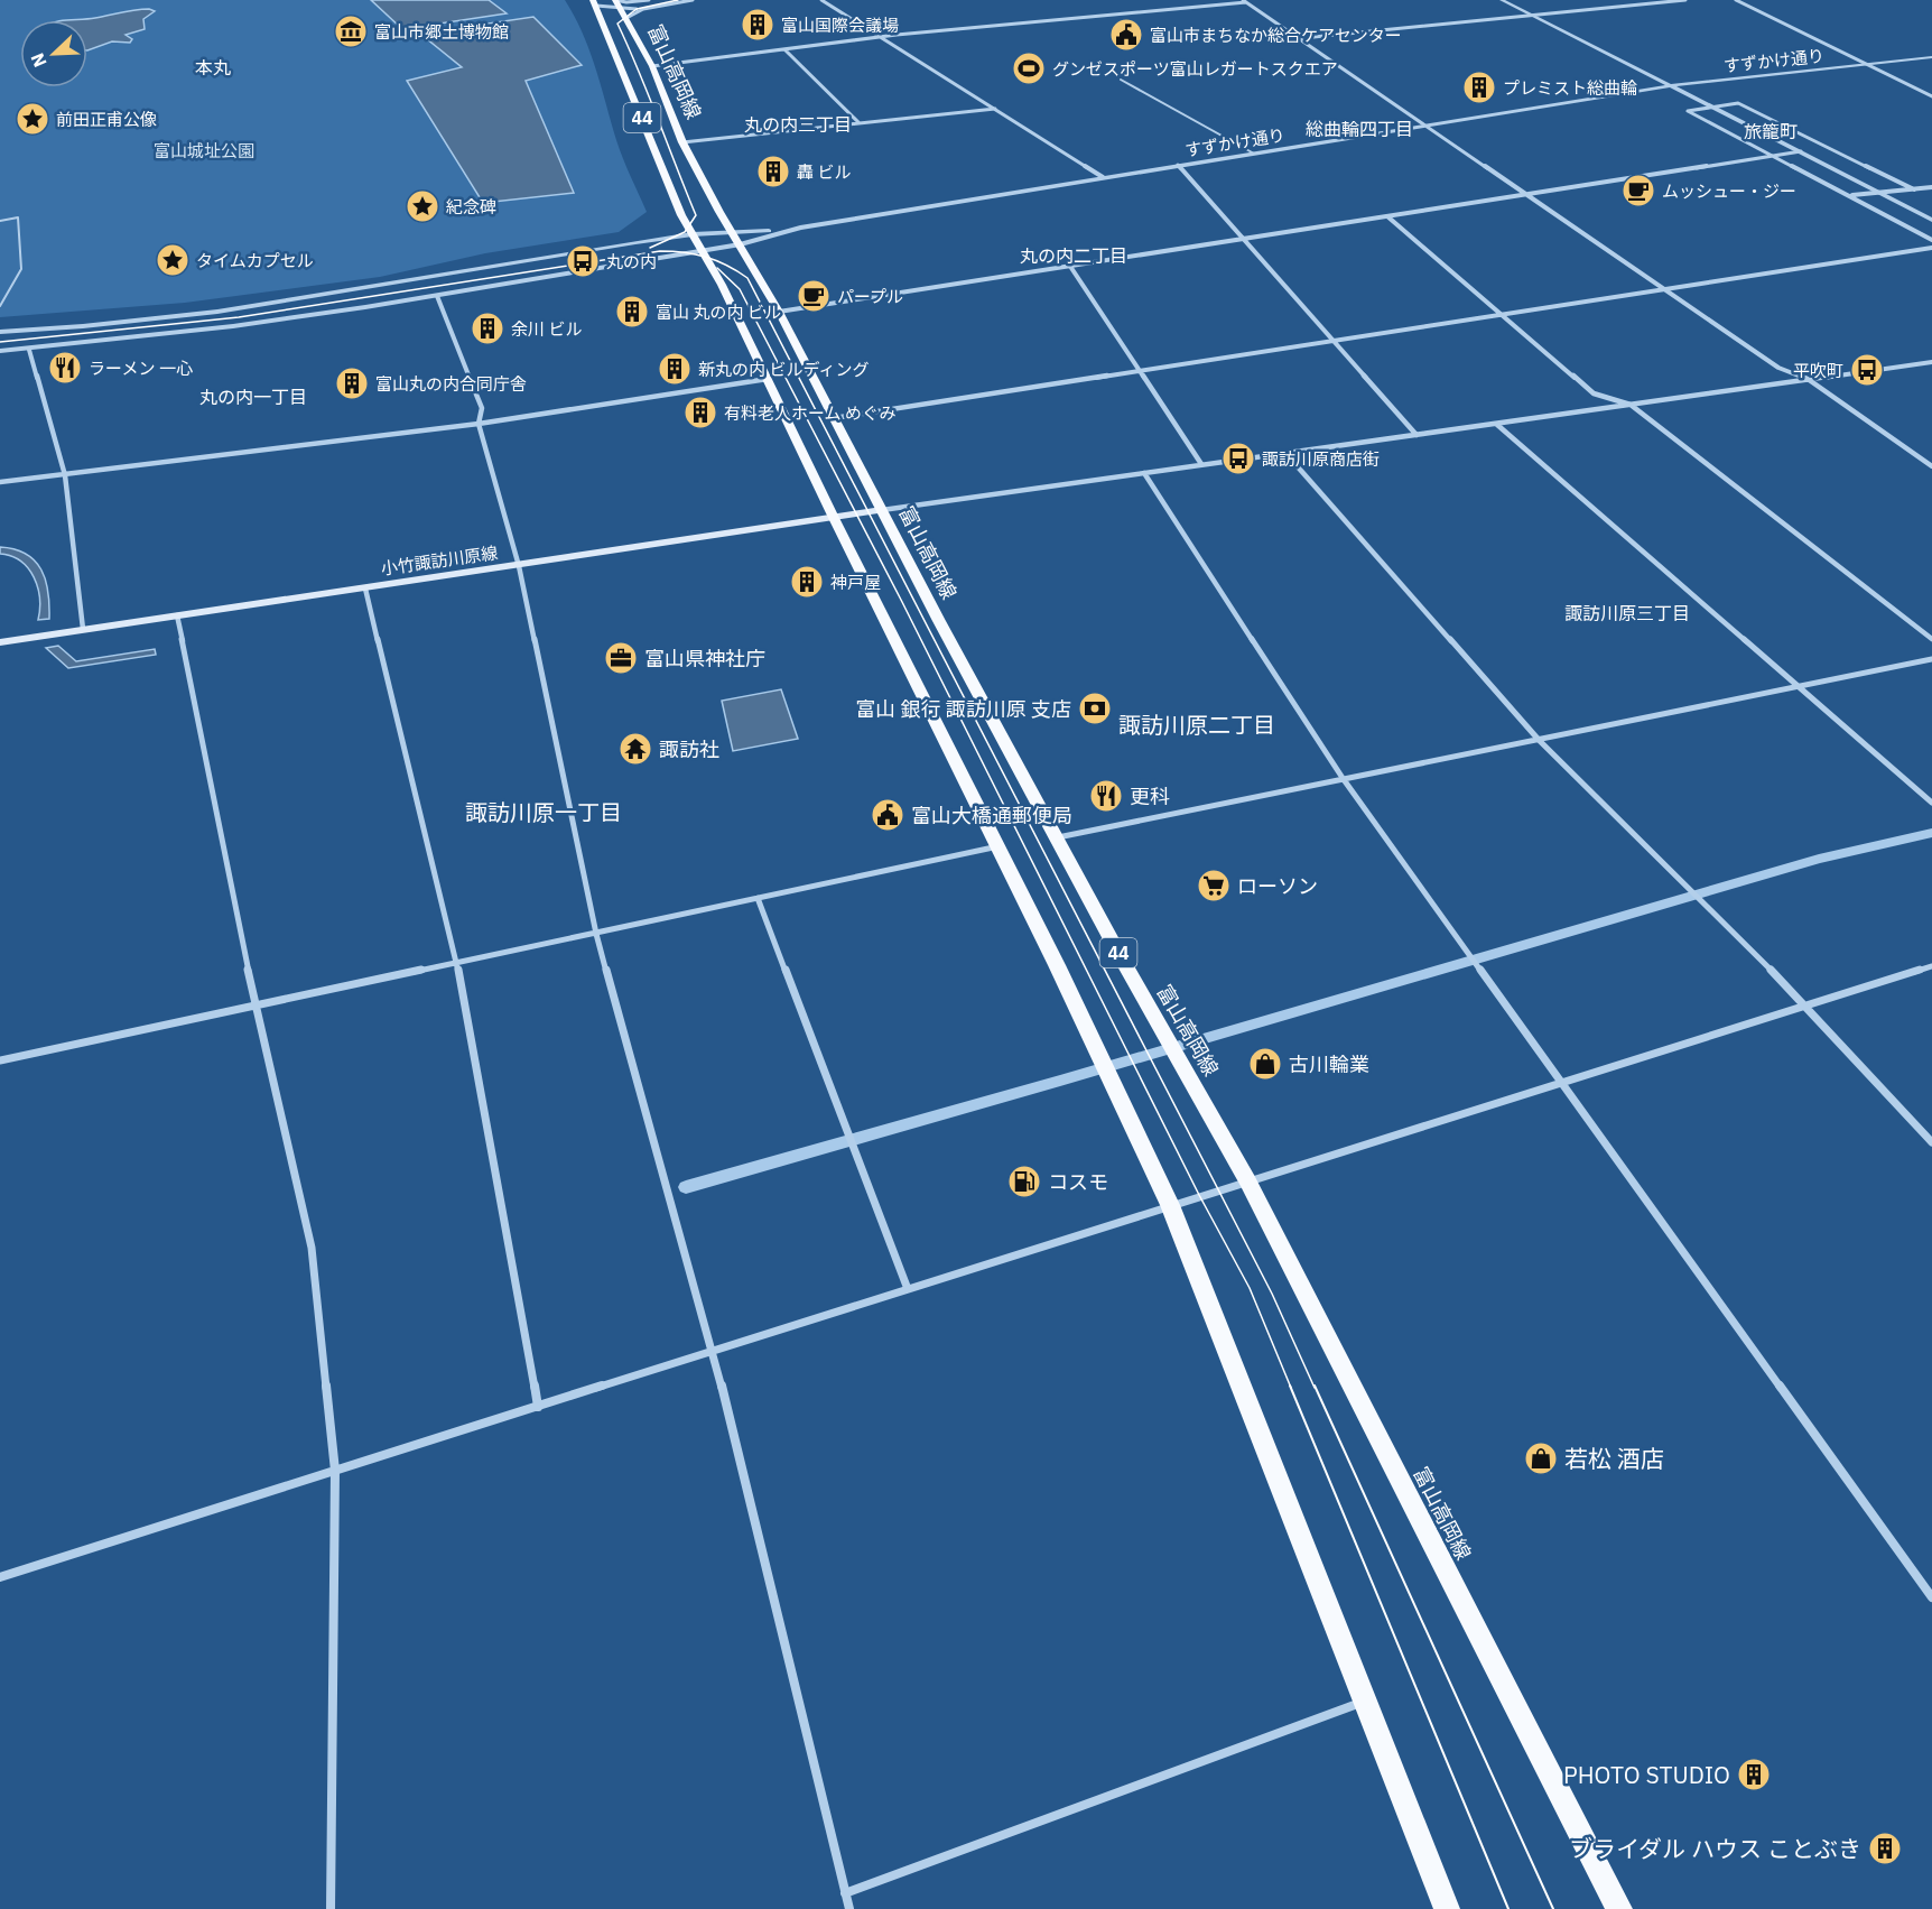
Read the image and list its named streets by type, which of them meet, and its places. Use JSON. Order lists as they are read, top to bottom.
{
  "streets": {
    "main road": ["富山高岡線", "44", "小竹諏訪川原線"],
    "street": ["すずかけ通り"]
  },
  "crossings": [
    ["富山高岡線", "小竹諏訪川原線"],
    ["44", "小竹諏訪川原線"]
  ],
  "districts": [
    "本丸",
    "丸の内三丁目",
    "総曲輪四丁目",
    "旅籠町",
    "丸の内二丁目",
    "丸の内一丁目",
    "諏訪川原三丁目",
    "諏訪川原二丁目",
    "諏訪川原一丁目"
  ],
  "parks": ["富山城址公園"],
  "places": {
    "building": [
      "富山国際会議場",
      "プレミスト総曲輪",
      "轟 ビル",
      "富山 丸の内 ビル",
      "余川 ビル",
      "新丸の内 ビルディング",
      "富山丸の内合同庁舎",
      "有料老人ホーム めぐみ",
      "神戸屋",
      "PHOTO STUDIO",
      "ブライダル ハウス ことぶき"
    ],
    "museum": ["富山市郷土博物館"],
    "public building": ["富山市まちなか総合ケアセンター", "富山大橋通郵便局"],
    "sports": ["グンゼスポーツ富山レガートスクエア"],
    "place": ["前田正甫公像", "紀念碑", "タイムカプセル"],
    "cafe": ["ムッシュー・ジー", "パープル"],
    "bus stop": ["丸の内", "平吹町", "諏訪川原商店街"],
    "restaurant": ["ラーメン 一心", "更科"],
    "office": ["富山県神社庁"],
    "bank": ["富山 銀行 諏訪川原 支店"],
    "temple": ["諏訪社"],
    "supermarket": ["ローソン"],
    "shop": ["古川輪業", "若松 酒店"],
    "fuel station": ["コスモ"]
  },
  "north": "bottom left"
}
